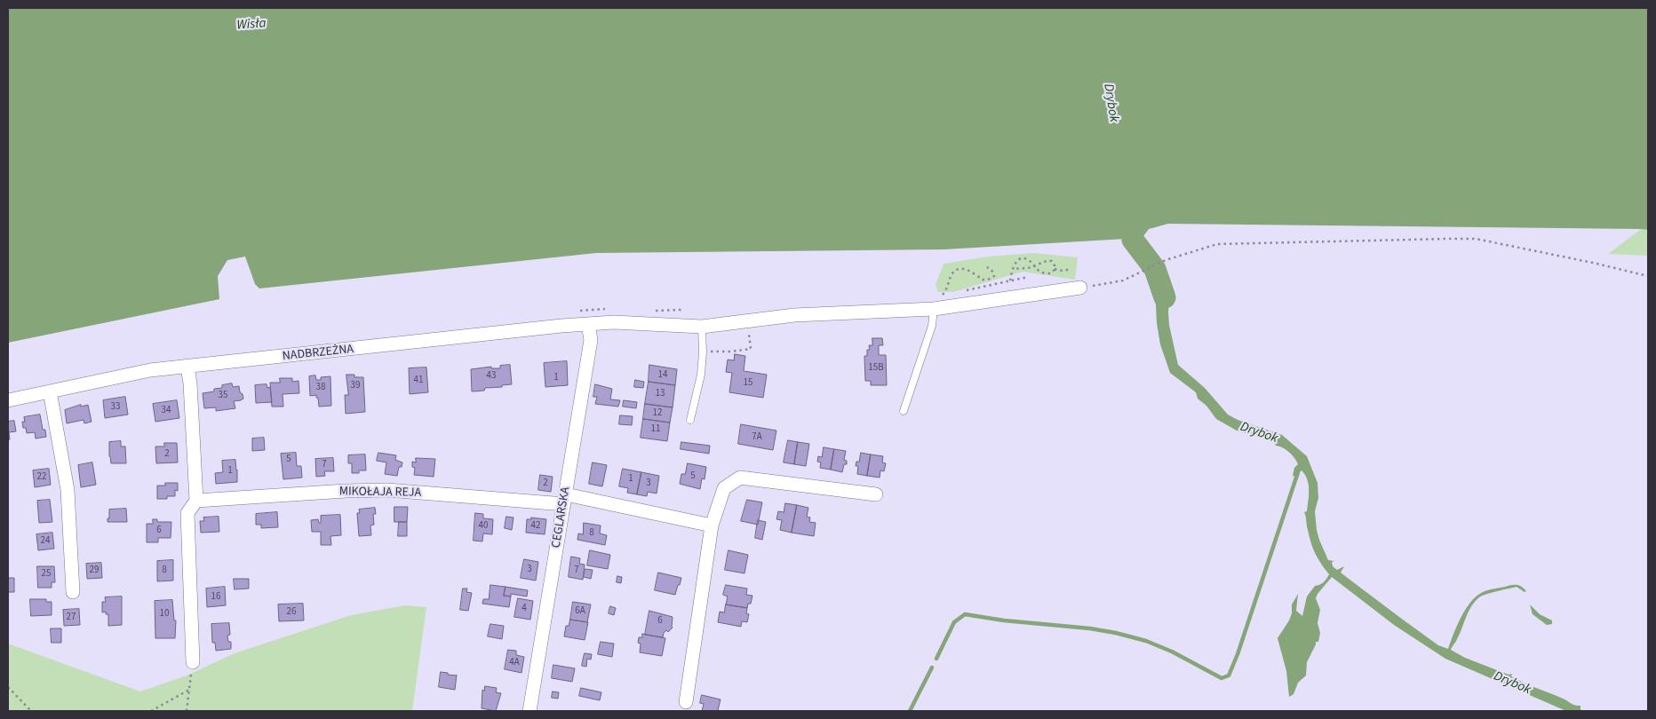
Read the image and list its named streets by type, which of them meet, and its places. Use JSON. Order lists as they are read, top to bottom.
{
  "streets": {
    "street": ["NADBRZEŻNA", "MIKOŁAJA REJA", "CEGLARSKA"]
  },
  "crossings": [
    ["NADBRZEŻNA", "CEGLARSKA"],
    ["MIKOŁAJA REJA", "CEGLARSKA"]
  ],
  "water": ["Wisła", "Drybok"],
  "house_numbers": [
    "15B",
    "14",
    "43",
    "1",
    "41",
    "15",
    "39",
    "38",
    "13",
    "35",
    "33",
    "34",
    "12",
    "11",
    "7A",
    "2",
    "5",
    "7",
    "1",
    "5",
    "22",
    "1",
    "2",
    "3",
    "40",
    "42",
    "6",
    "8",
    "24",
    "3",
    "29",
    "8",
    "7",
    "25",
    "16",
    "4",
    "6A",
    "26",
    "10",
    "27",
    "6",
    "4A"
  ]
}
